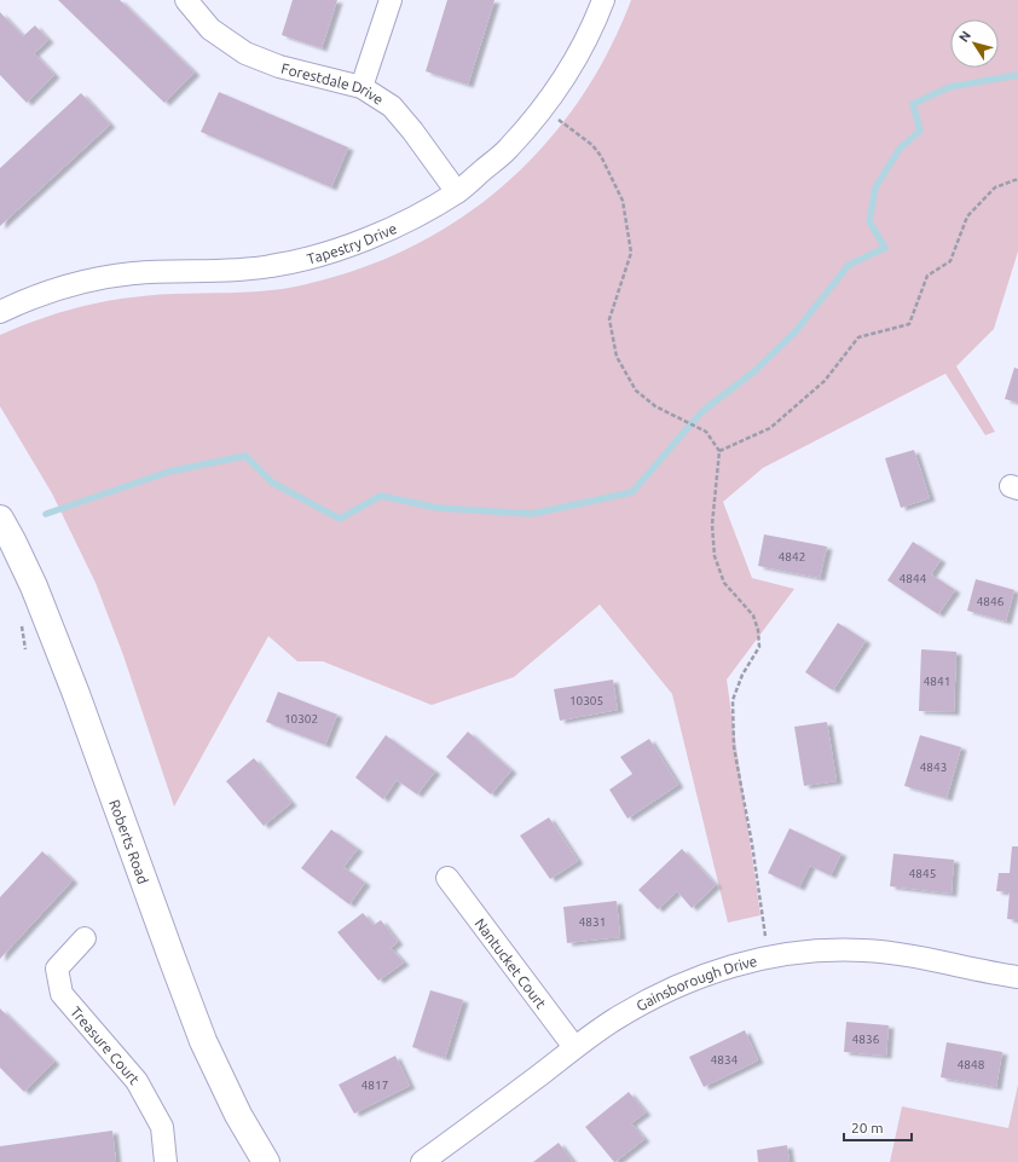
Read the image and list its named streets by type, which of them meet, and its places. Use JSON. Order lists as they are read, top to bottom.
{
  "streets": {
    "main road": ["Roberts Road"],
    "street": [
      "Forestdale Drive",
      "Tapestry Drive",
      "Nantucket Court",
      "Gainsborough Drive",
      "Treasure Court"
    ]
  },
  "crossings": [
    ["Forestdale Drive", "Tapestry Drive"],
    ["Nantucket Court", "Gainsborough Drive"]
  ],
  "house_numbers": [
    "4842",
    "4844",
    "4846",
    "4841",
    "10305",
    "10302",
    "4843",
    "4845",
    "4831",
    "4836",
    "4834",
    "4848",
    "4817"
  ],
  "scale_bar": "20 m",
  "north": "top left"
}
